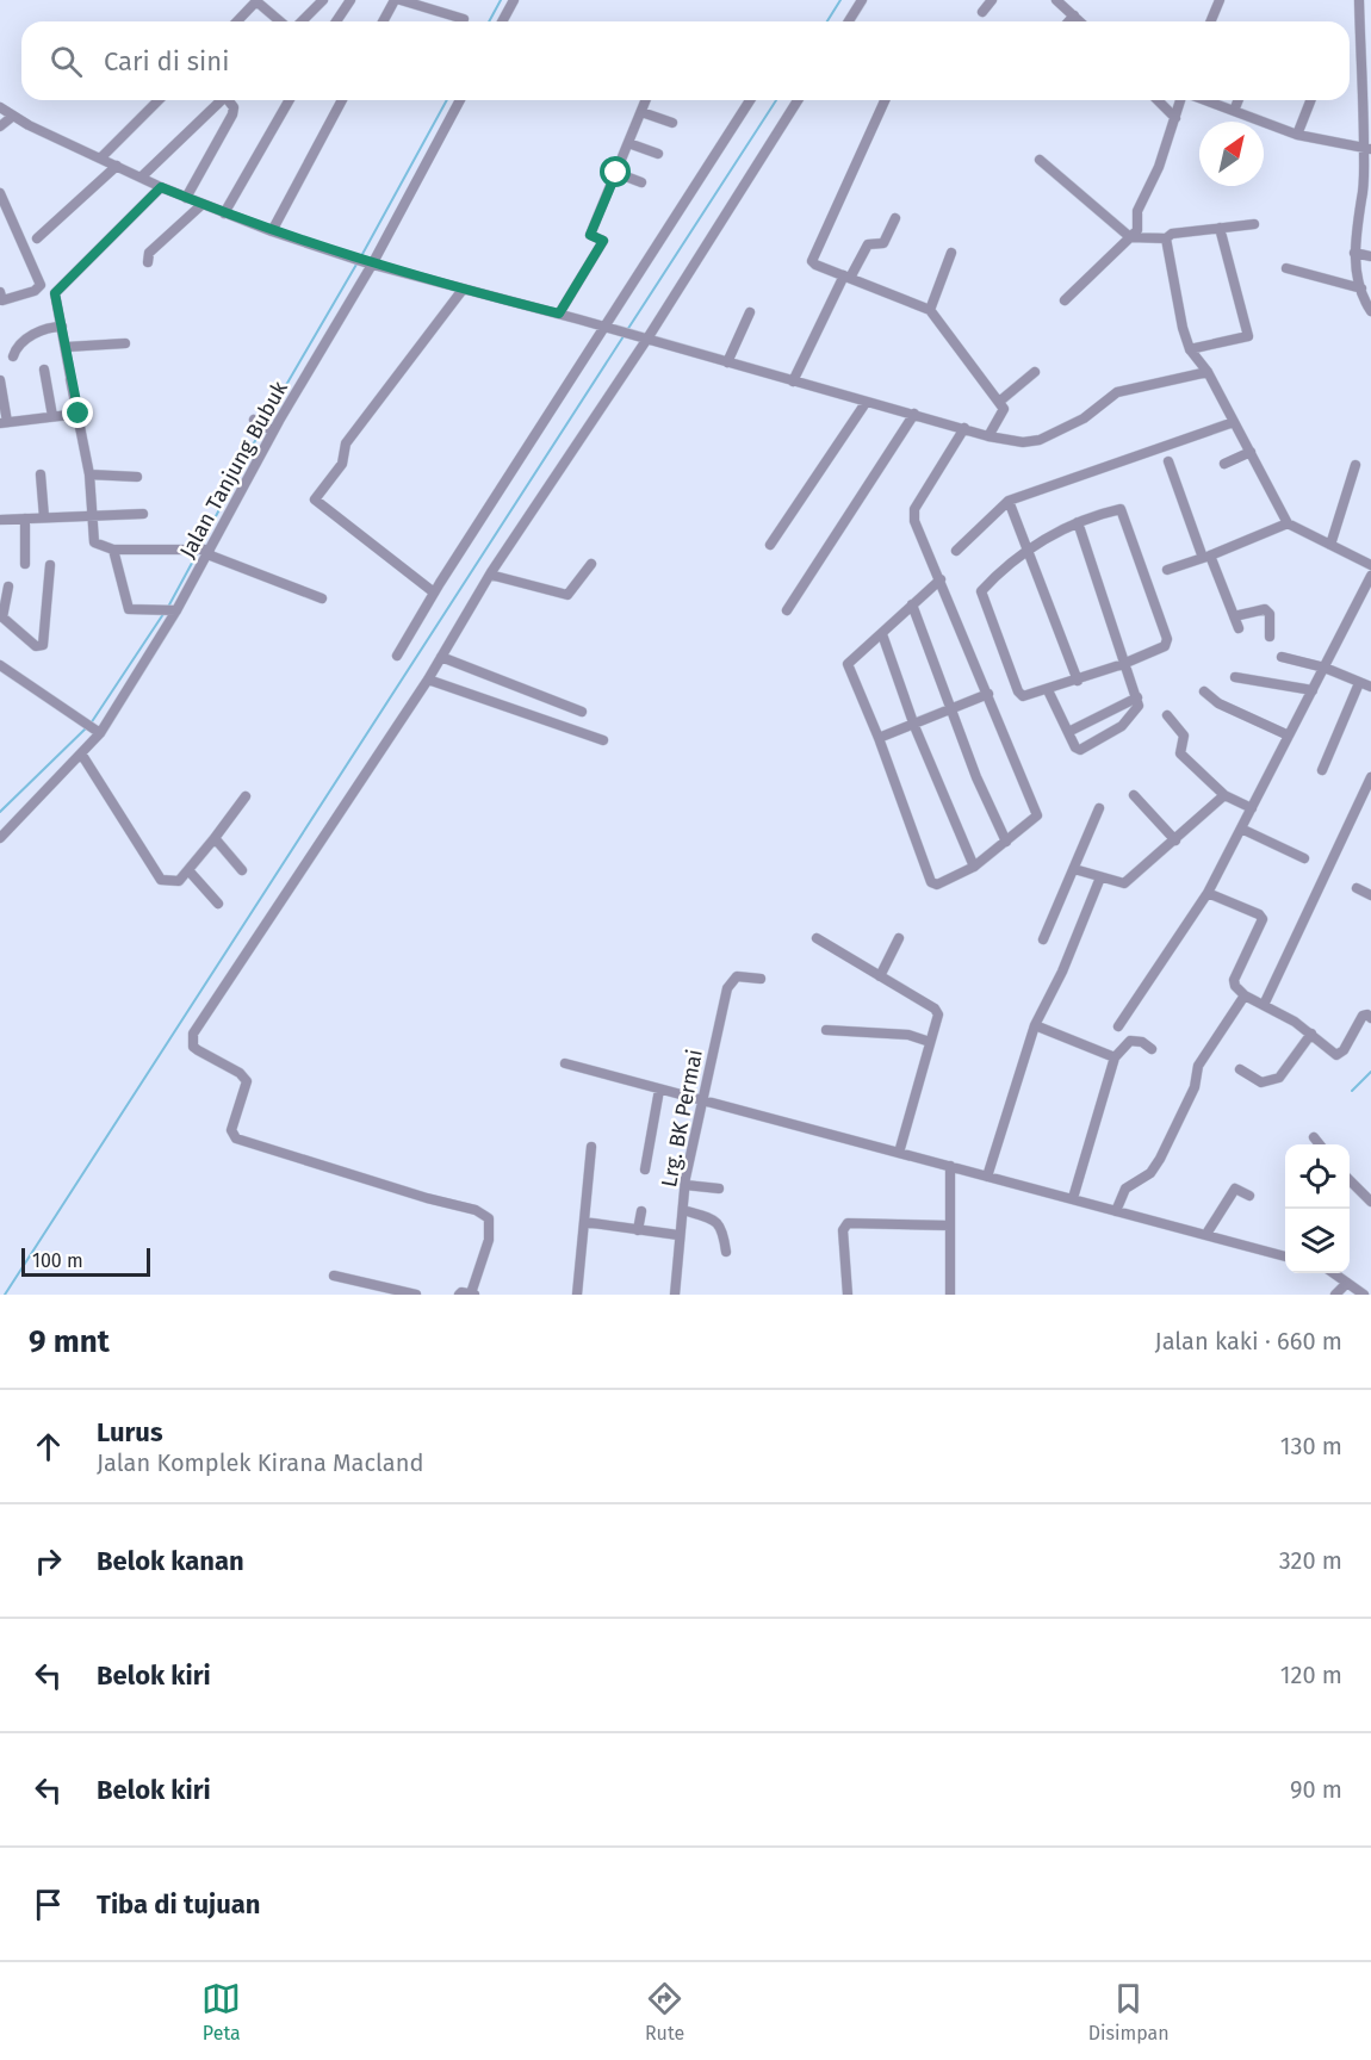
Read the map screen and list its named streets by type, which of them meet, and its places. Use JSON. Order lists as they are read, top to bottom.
{
  "streets": {
    "street": ["Jalan Tanjung Bubuk", "Lrg. BK Permai"]
  },
  "scale_bar": "100 m",
  "north": "top right",
  "page": {
    "search": "Cari di sini",
    "scale": "100 m",
    "heading": ["9 mnt", "Jalan kaki · 660 m"],
    "list": [
      ["Lurus", "Jalan Komplek Kirana Macland", "130 m"],
      ["Belok kanan", "320 m"],
      ["Belok kiri", "120 m"],
      ["Belok kiri", "90 m"],
      "Tiba di tujuan"
    ],
    "nav": ["Peta", "Rute", "Disimpan"]
  }
}
